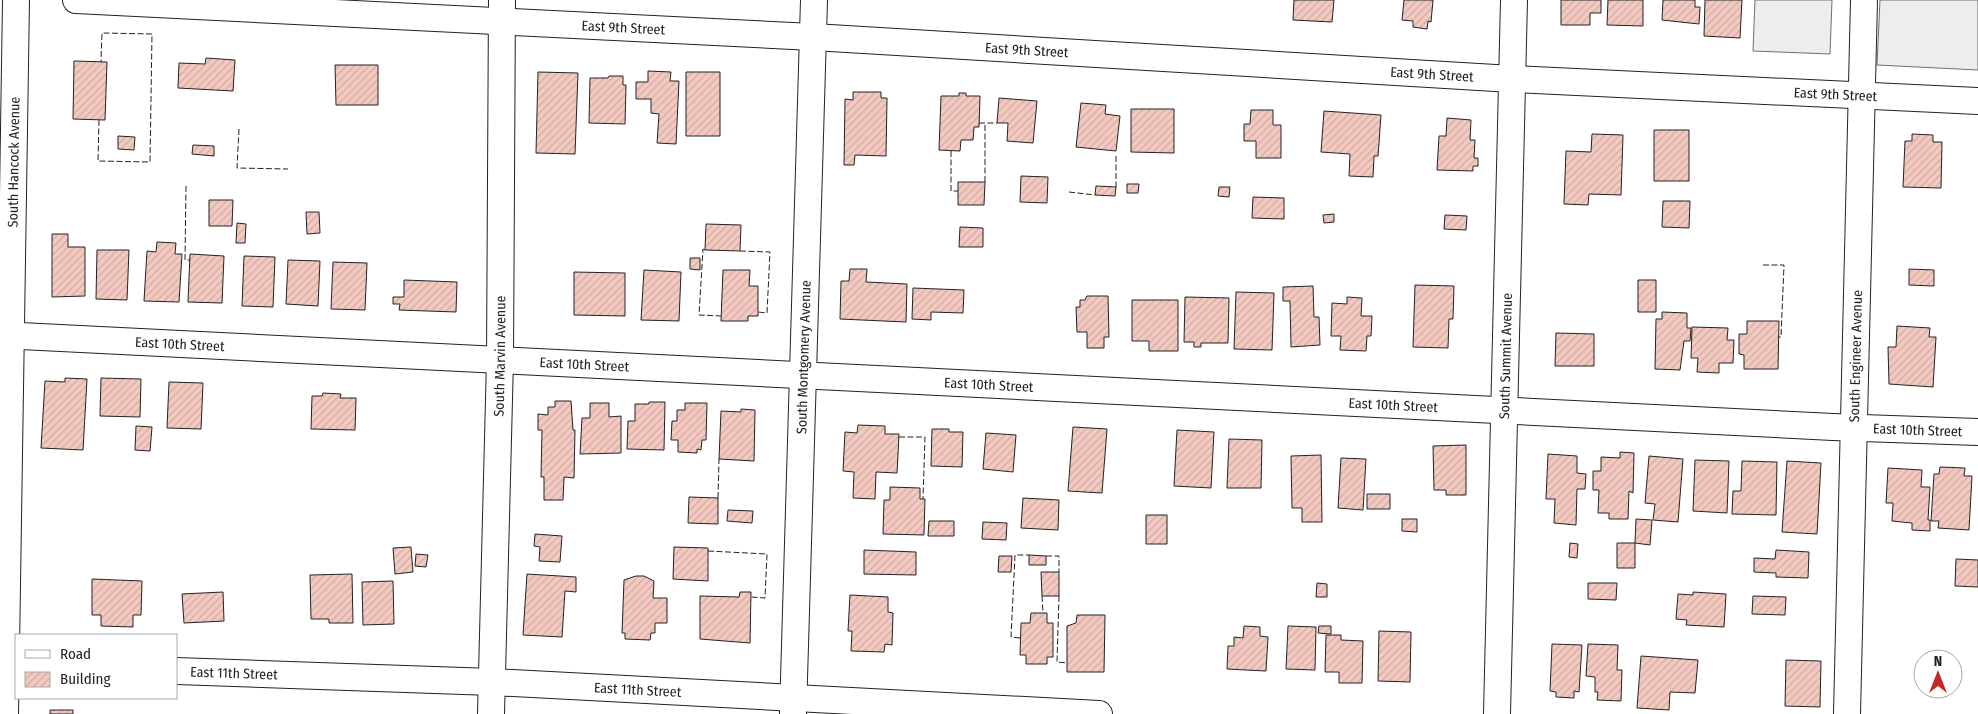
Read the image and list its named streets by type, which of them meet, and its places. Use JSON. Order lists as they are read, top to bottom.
{
  "streets": {
    "street": [
      "East 9th Street",
      "South Hancock Avenue",
      "East 10th Street",
      "South Marvin Avenue",
      "South Montgomery Avenue",
      "South Summit Avenue",
      "South Engineer Avenue",
      "East 11th Street"
    ]
  },
  "crossings": [
    ["East 9th Street", "South Marvin Avenue"],
    ["East 9th Street", "South Montgomery Avenue"],
    ["East 9th Street", "South Summit Avenue"],
    ["East 9th Street", "South Engineer Avenue"],
    ["South Hancock Avenue", "East 10th Street"],
    ["East 10th Street", "South Marvin Avenue"],
    ["East 10th Street", "South Montgomery Avenue"],
    ["East 10th Street", "South Summit Avenue"],
    ["East 10th Street", "South Engineer Avenue"],
    ["South Marvin Avenue", "East 11th Street"],
    ["South Montgomery Avenue", "East 11th Street"]
  ],
  "legend": ["Road", "Building"],
  "north": "top"
}
